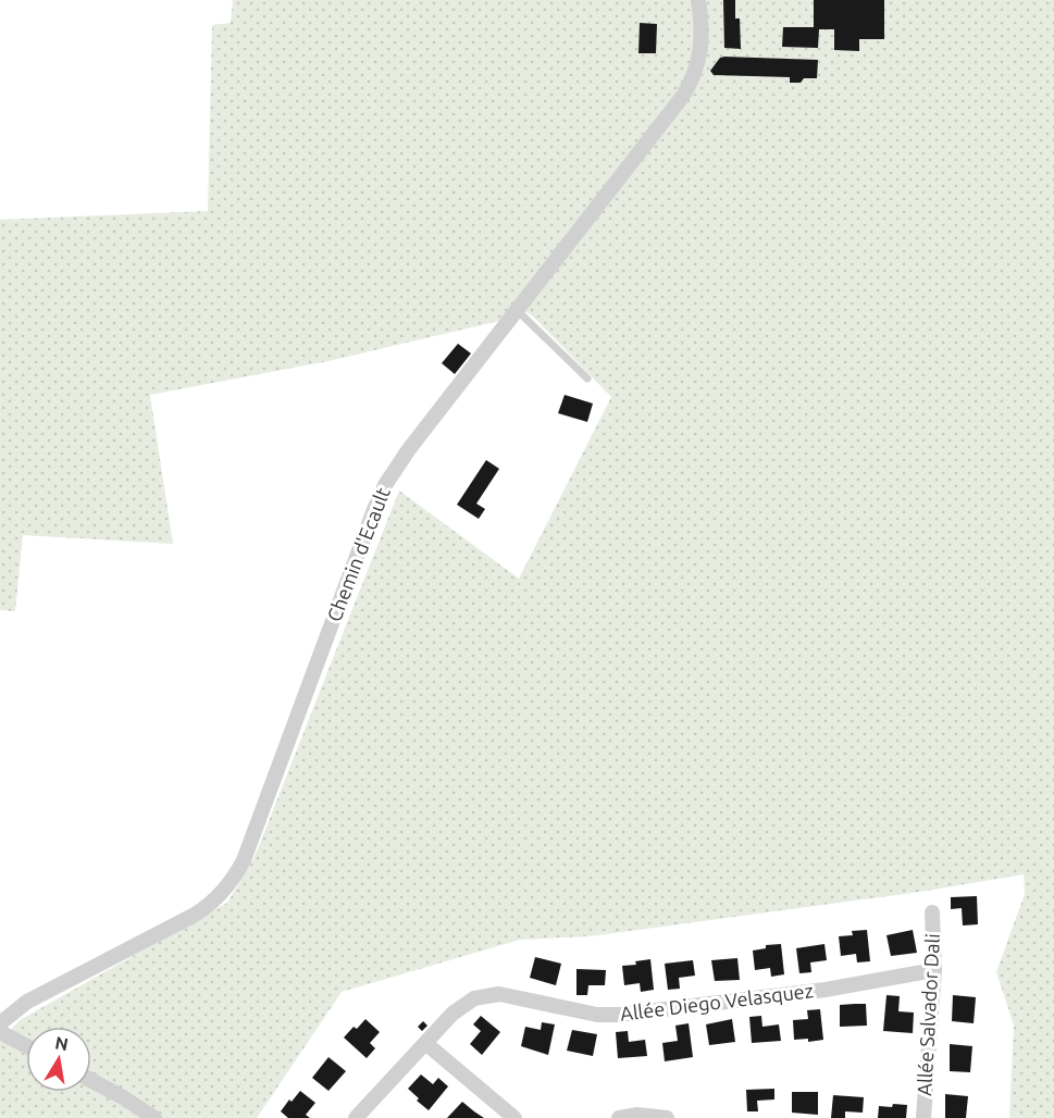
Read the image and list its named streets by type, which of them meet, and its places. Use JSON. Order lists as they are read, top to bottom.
{
  "streets": {
    "street": ["Chemin d'Ecault", "Allée Diego Velasquez", "Allée Salvador Dali"]
  },
  "crossings": [
    ["Allée Diego Velasquez", "Allée Salvador Dali"]
  ],
  "north": "top"
}
